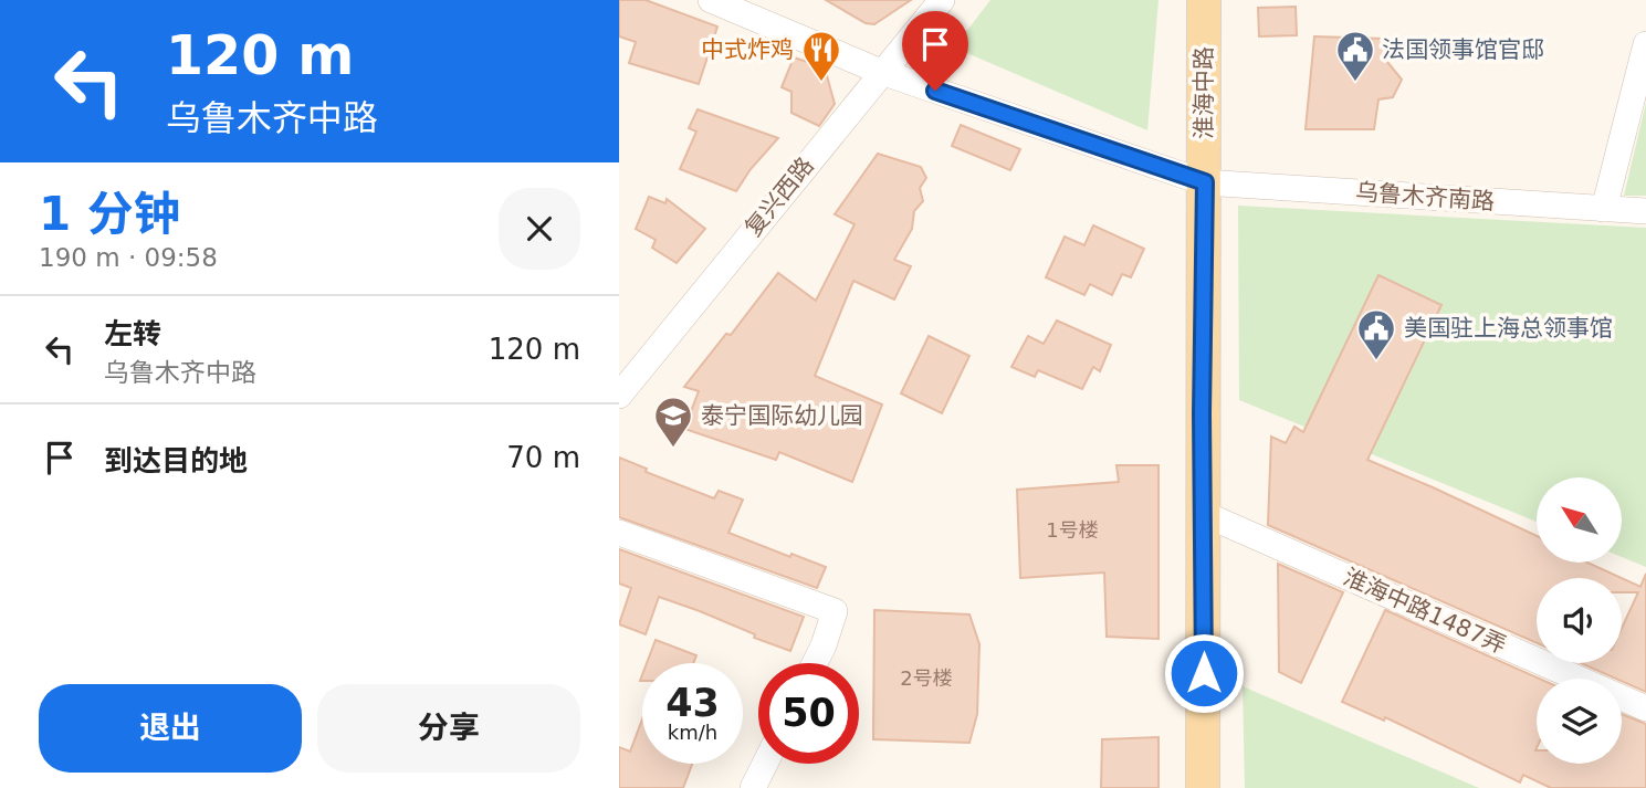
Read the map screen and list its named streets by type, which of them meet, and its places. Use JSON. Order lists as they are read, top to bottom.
{
  "streets": {
    "main road": ["淮海中路"],
    "street": ["复兴西路", "乌鲁木齐南路", "淮海中路1487弄"]
  },
  "crossings": [
    ["淮海中路", "乌鲁木齐南路"],
    ["淮海中路", "淮海中路1487弄"],
    ["复兴西路", "乌鲁木齐南路"]
  ],
  "places": {
    "restaurant": ["中式炸鸡"],
    "public building": ["法国领事馆官邸", "美国驻上海总领事馆"],
    "school or university": ["泰宁国际幼儿园"]
  },
  "house_numbers": ["1号楼", "2号楼"],
  "north": "top left",
  "page": {
    "turn": ["120 m", "乌鲁木齐中路"],
    "heading": ["1 分钟", "190 m · 09:58"],
    "list": [
      {
        "name": "左转",
        "note": "乌鲁木齐中路",
        "value": "120 m"
      },
      {
        "name": "到达目的地",
        "value": "70 m"
      }
    ],
    "speed": "43 km/h",
    "limit": "50",
    "buttons": ["退出", "分享"]
  }
}
